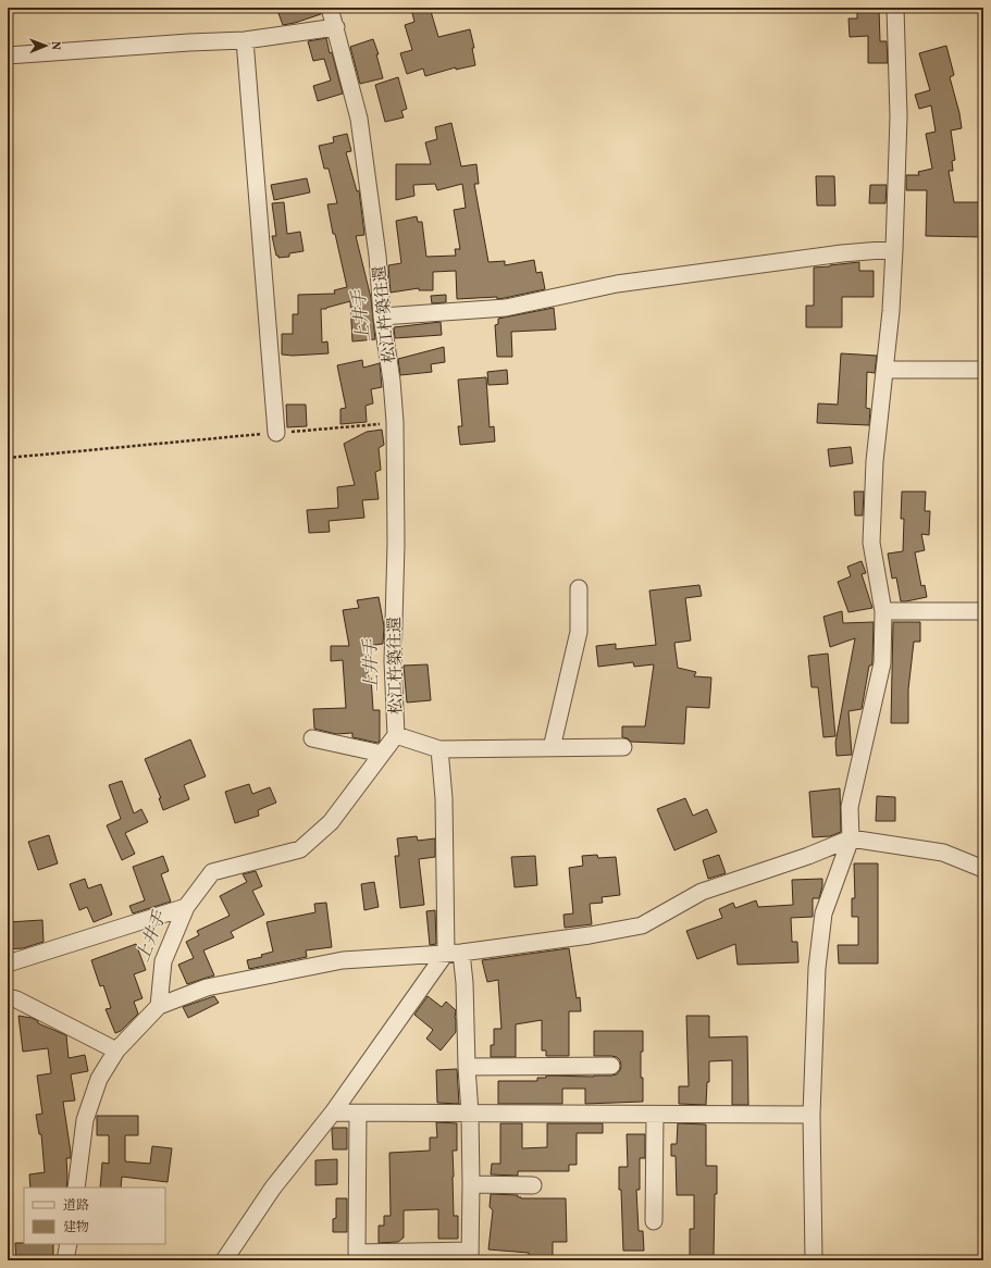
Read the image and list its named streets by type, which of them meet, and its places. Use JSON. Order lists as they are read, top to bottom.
{
  "streets": {
    "street": ["松江杵築往還"]
  },
  "water": ["上井手"],
  "legend": ["道路", "建物"],
  "north": "right"
}
